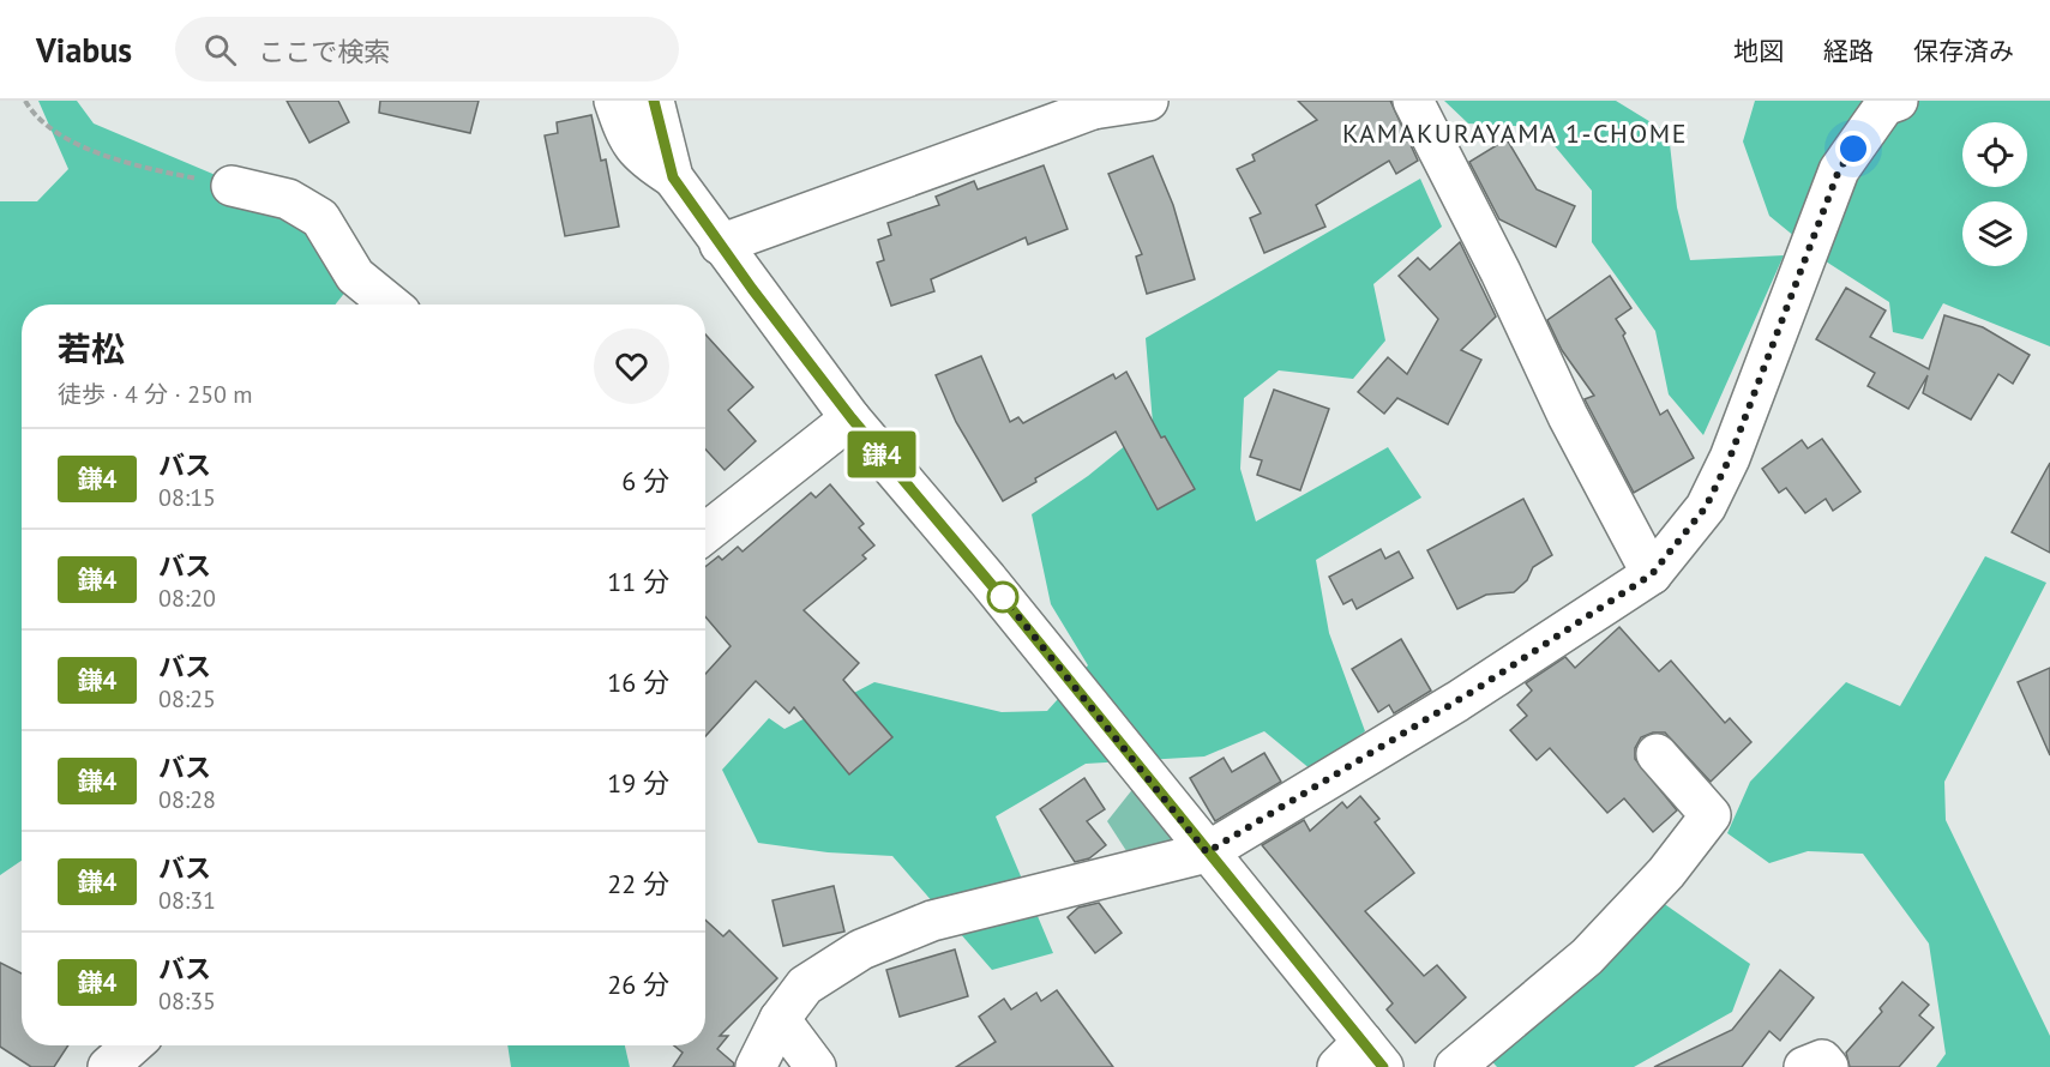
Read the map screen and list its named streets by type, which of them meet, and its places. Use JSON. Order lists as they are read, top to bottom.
{
  "districts": ["KAMAKURAYAMA 1-CHOME"],
  "lines": ["bus line 鎌4"],
  "page": {
    "header": "Viabus",
    "search": "ここで検索",
    "nav": ["地図", "経路", "保存済み"],
    "on_map": "鎌4",
    "heading": ["若松", "徒歩 · 4 分 · 250 m"],
    "list": [
      {
        "mark": "鎌4",
        "name": "バス",
        "note": "08:15",
        "value": "6 分"
      },
      {
        "mark": "鎌4",
        "name": "バス",
        "note": "08:20",
        "value": "11 分"
      },
      {
        "mark": "鎌4",
        "name": "バス",
        "note": "08:25",
        "value": "16 分"
      },
      {
        "mark": "鎌4",
        "name": "バス",
        "note": "08:28",
        "value": "19 分"
      },
      {
        "mark": "鎌4",
        "name": "バス",
        "note": "08:31",
        "value": "22 分"
      },
      {
        "mark": "鎌4",
        "name": "バス",
        "note": "08:35",
        "value": "26 分"
      }
    ]
  }
}
